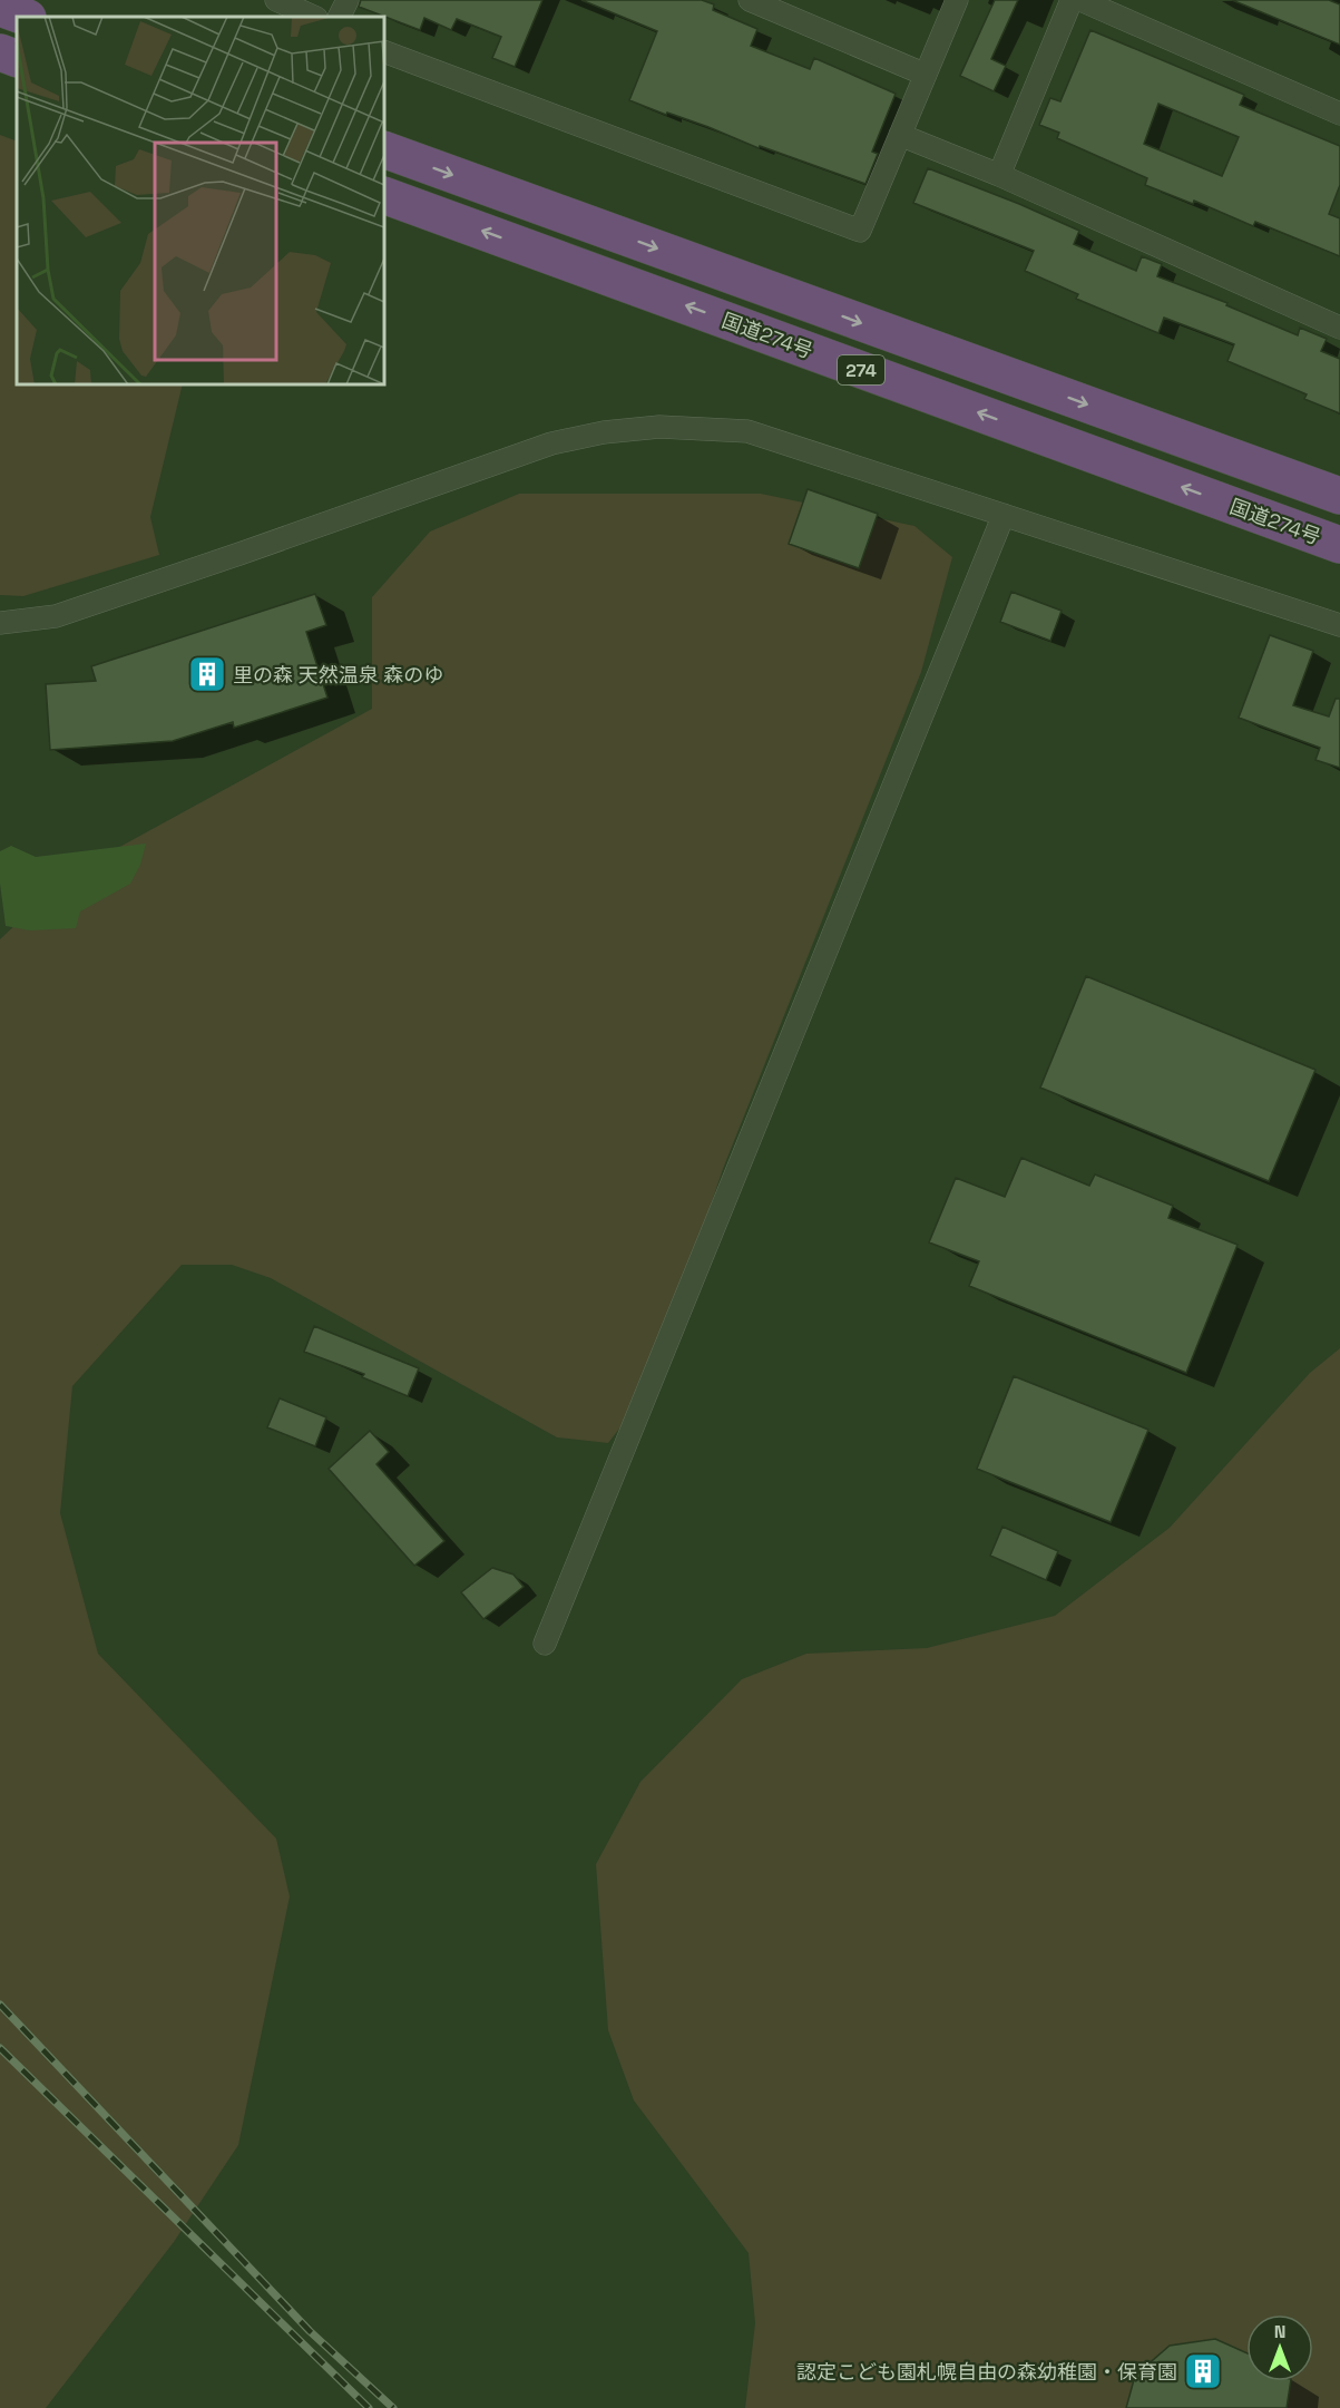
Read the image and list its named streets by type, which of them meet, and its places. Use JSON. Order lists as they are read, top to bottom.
{
  "streets": {
    "highway": ["国道274号", "274"]
  },
  "places": {
    "building": ["里の森 天然温泉 森のゆ", "認定こども園札幌自由の森幼稚園・保育園"]
  },
  "north": "top"
}
